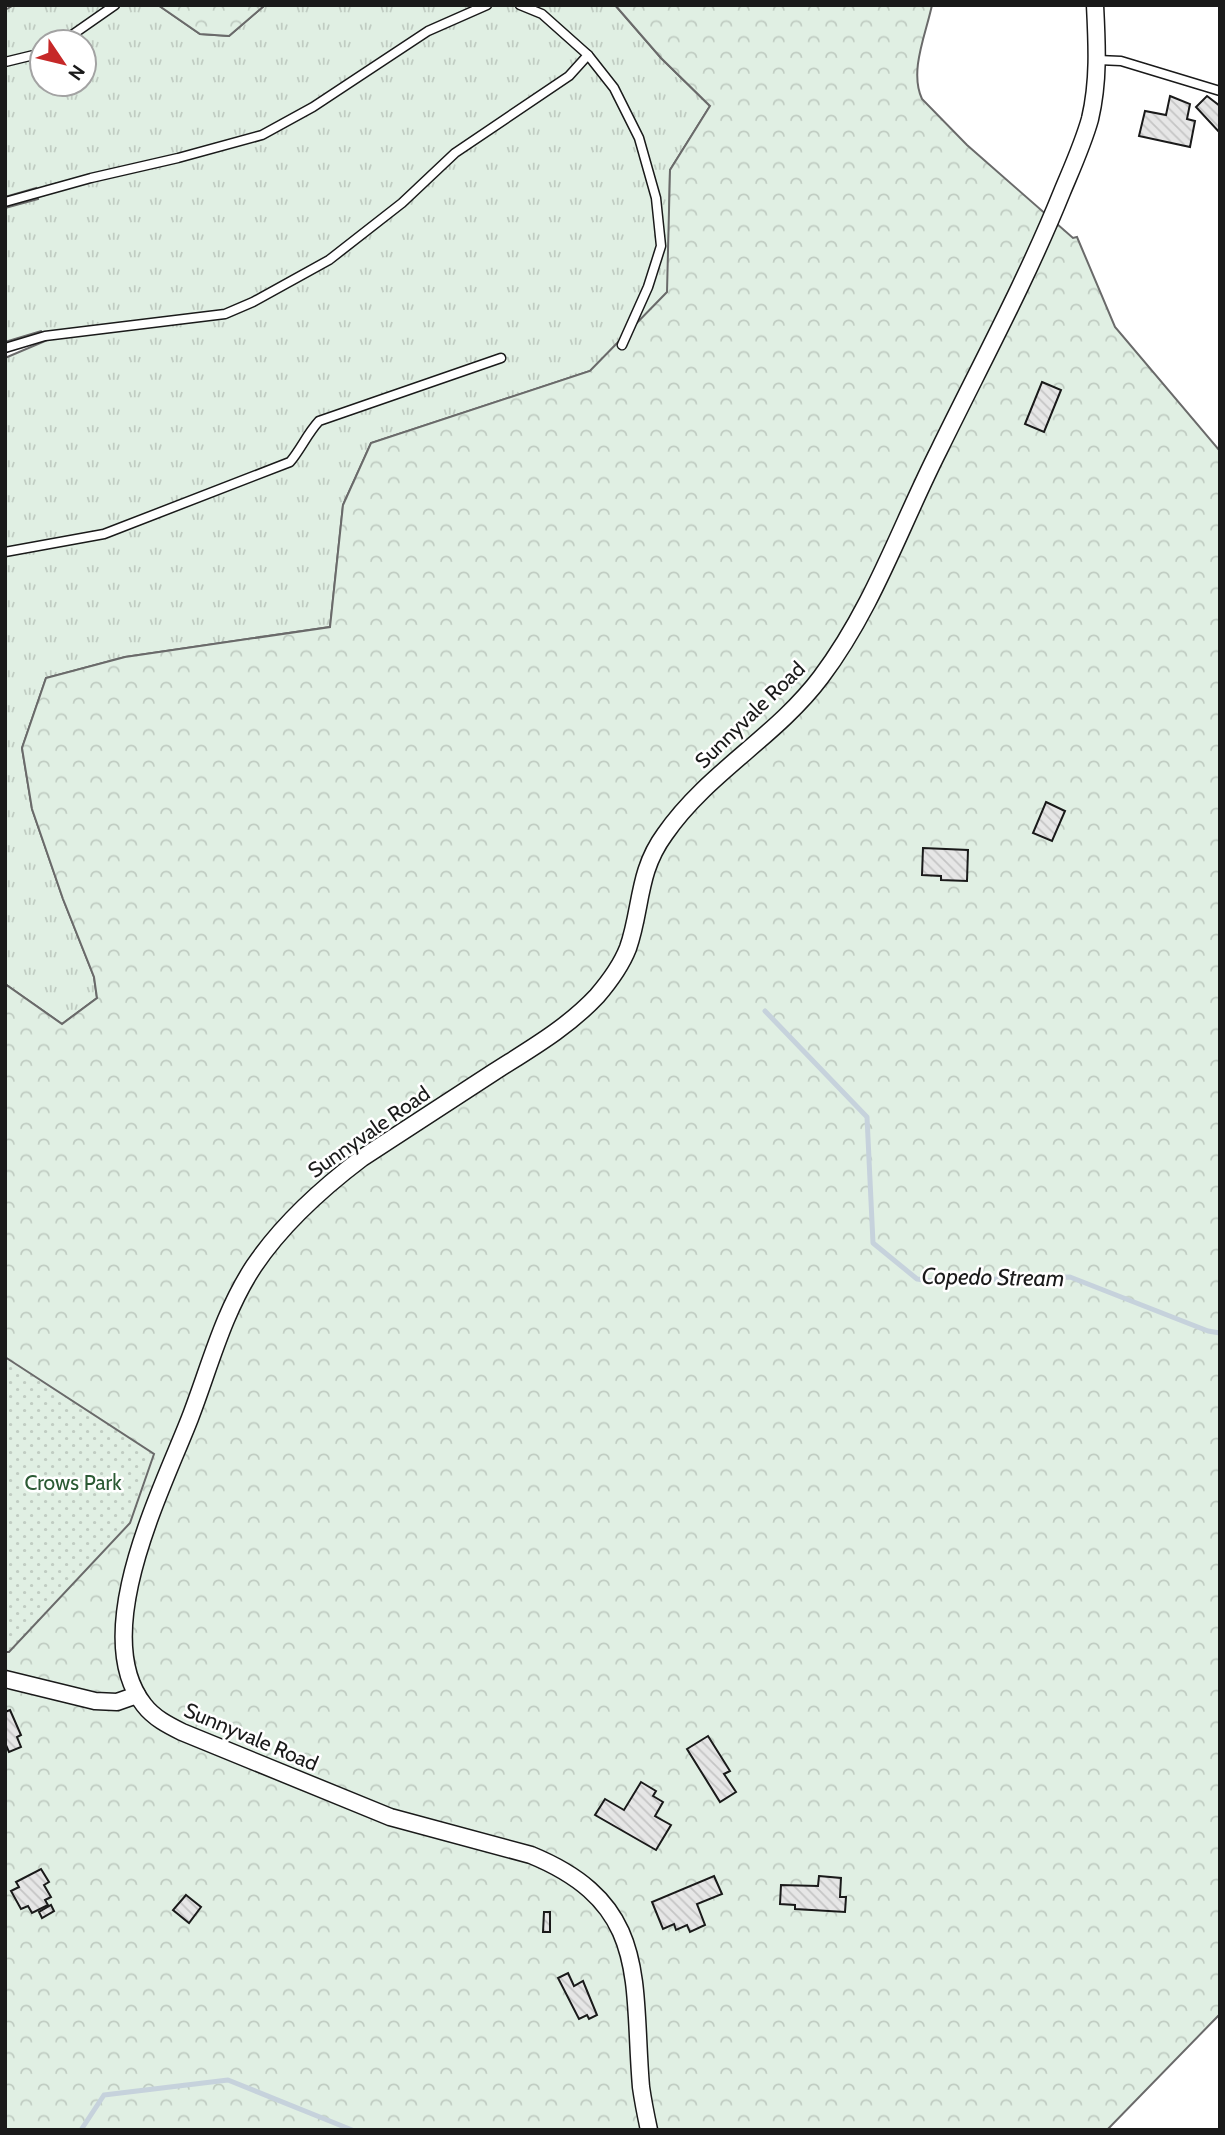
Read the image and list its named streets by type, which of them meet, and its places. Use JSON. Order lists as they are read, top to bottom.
{
  "streets": {
    "street": ["Sunnyvale Road"]
  },
  "water": ["Copedo Stream"],
  "parks": ["Crows Park"],
  "north": "bottom right"
}
